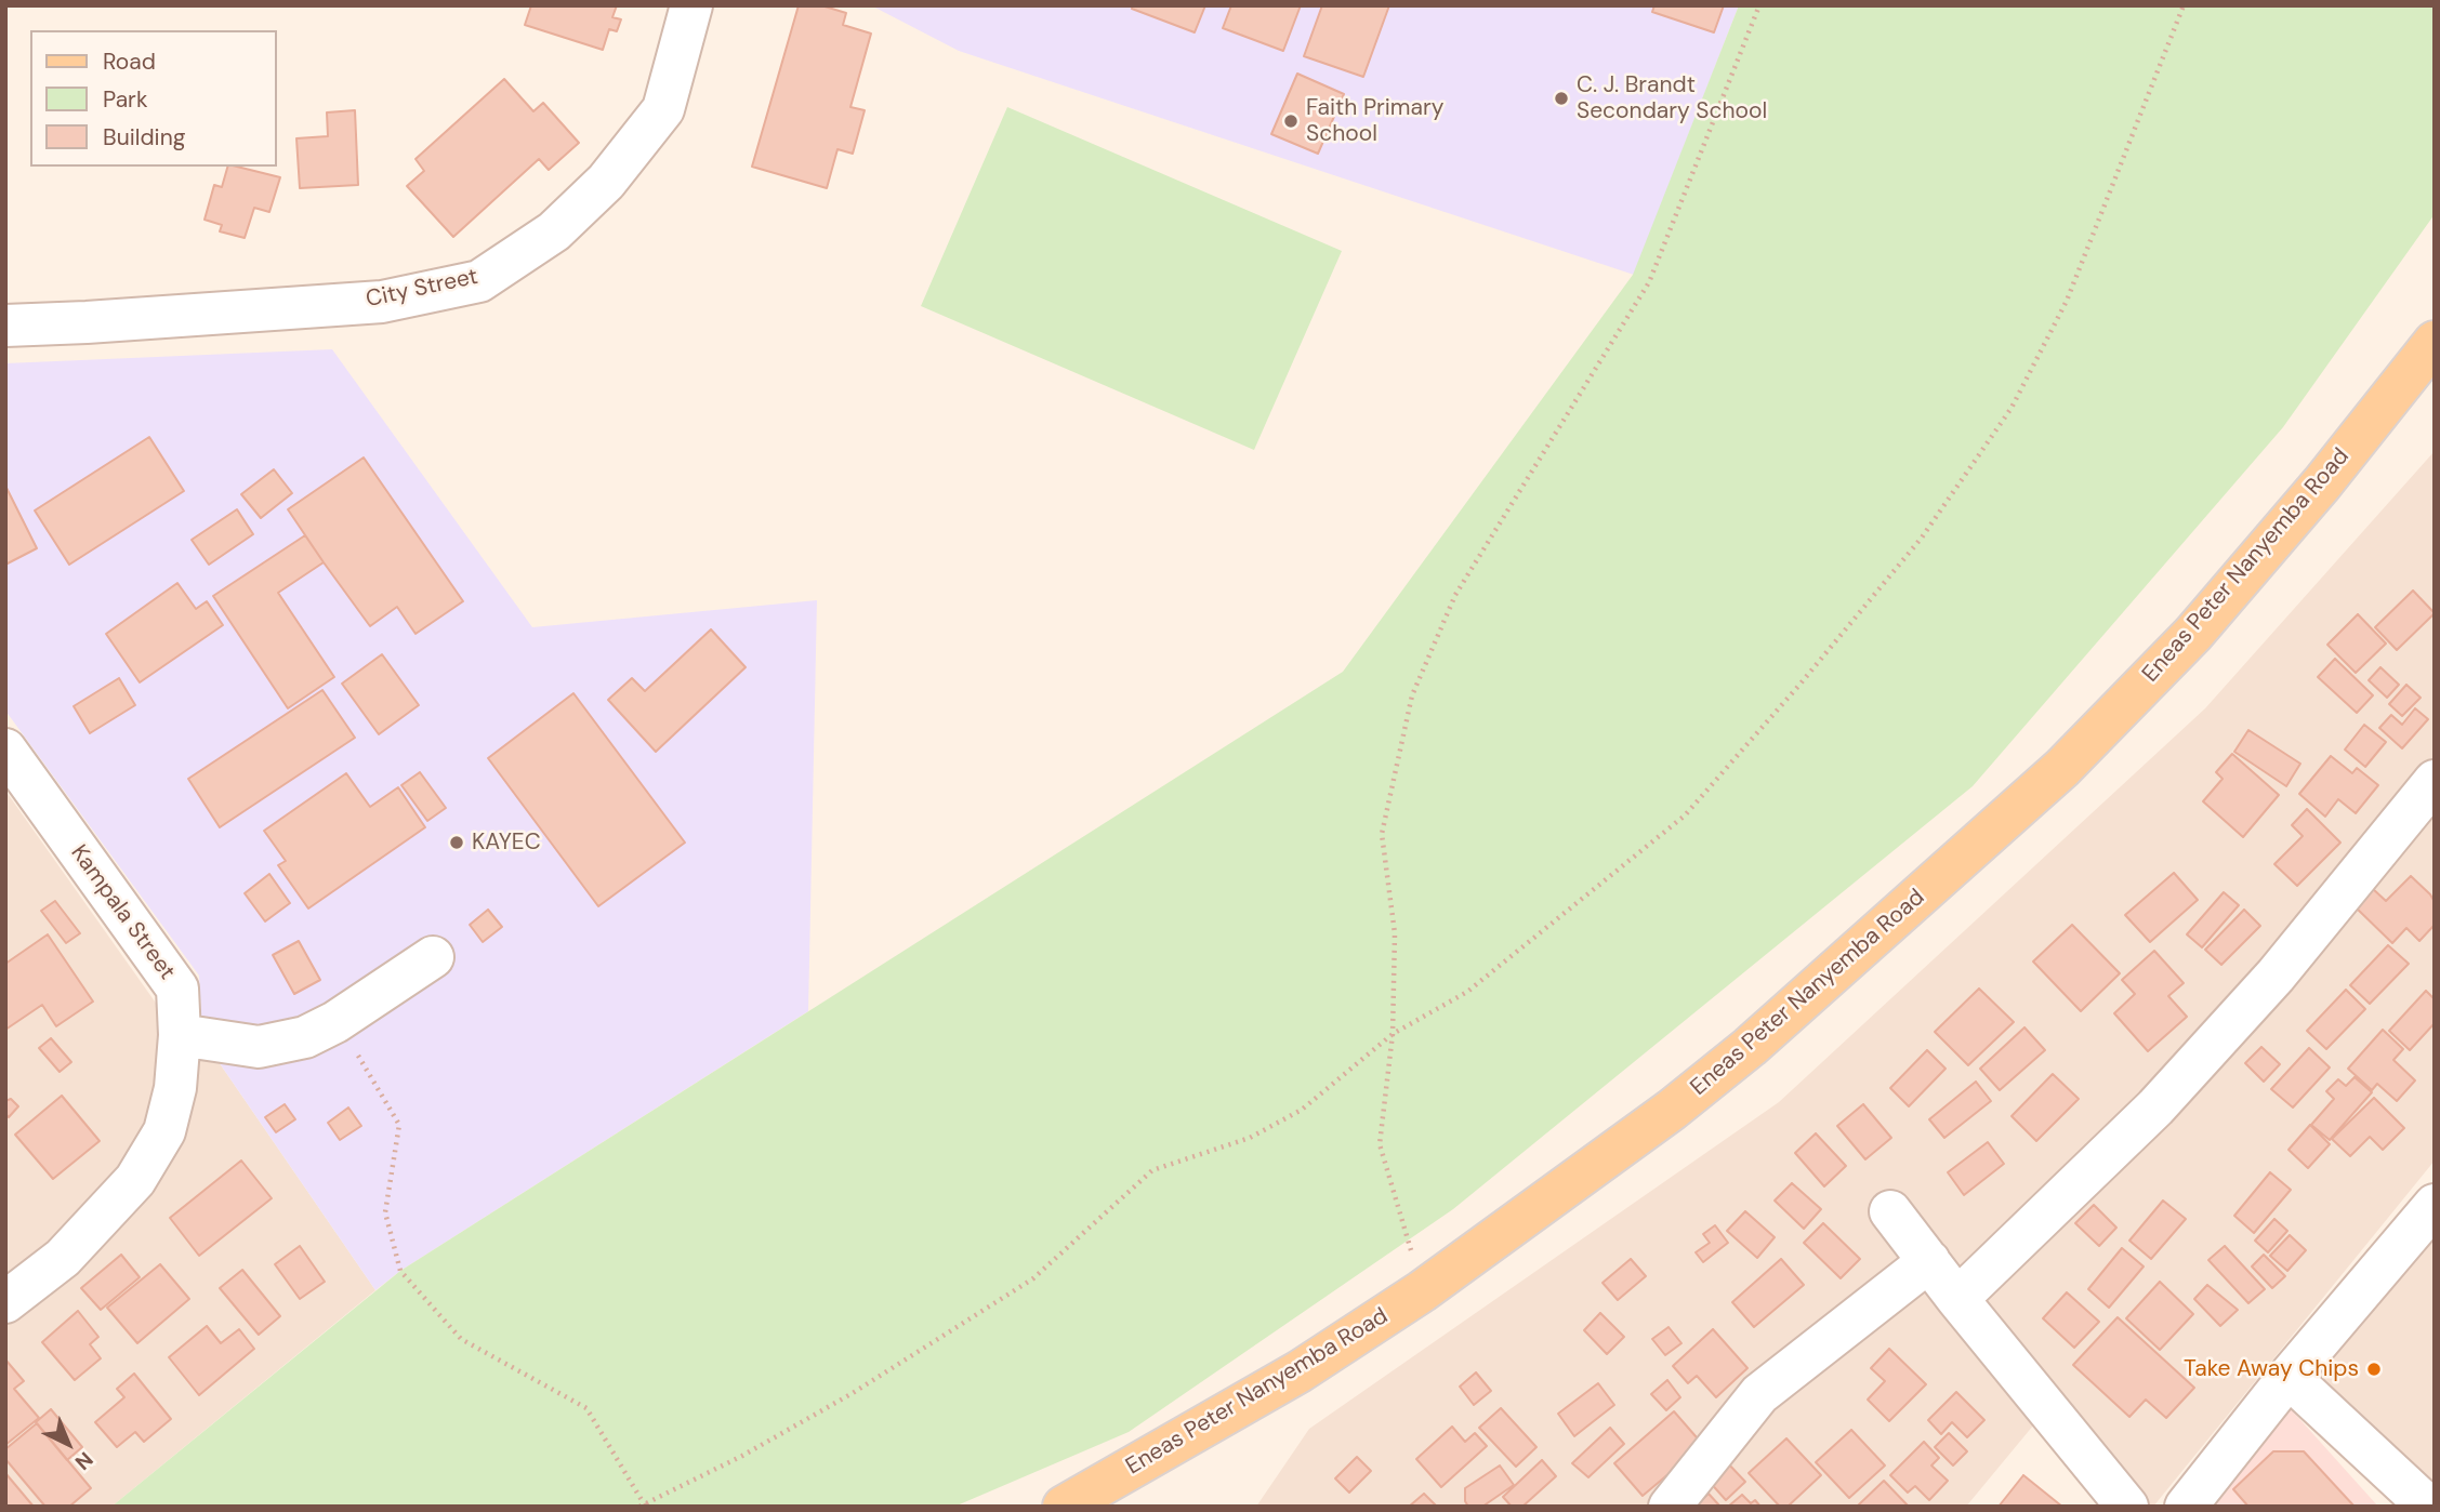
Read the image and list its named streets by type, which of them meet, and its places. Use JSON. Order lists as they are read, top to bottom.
{
  "streets": {
    "main road": ["Eneas Peter Nanyemba Road"],
    "street": ["City Street", "Kampala Street"]
  },
  "places": [
    "C. J. Brandt Secondary School",
    "Faith Primary School",
    "KAYEC",
    "Take Away Chips"
  ],
  "legend": ["Road", "Park", "Building"],
  "north": "bottom right"
}
